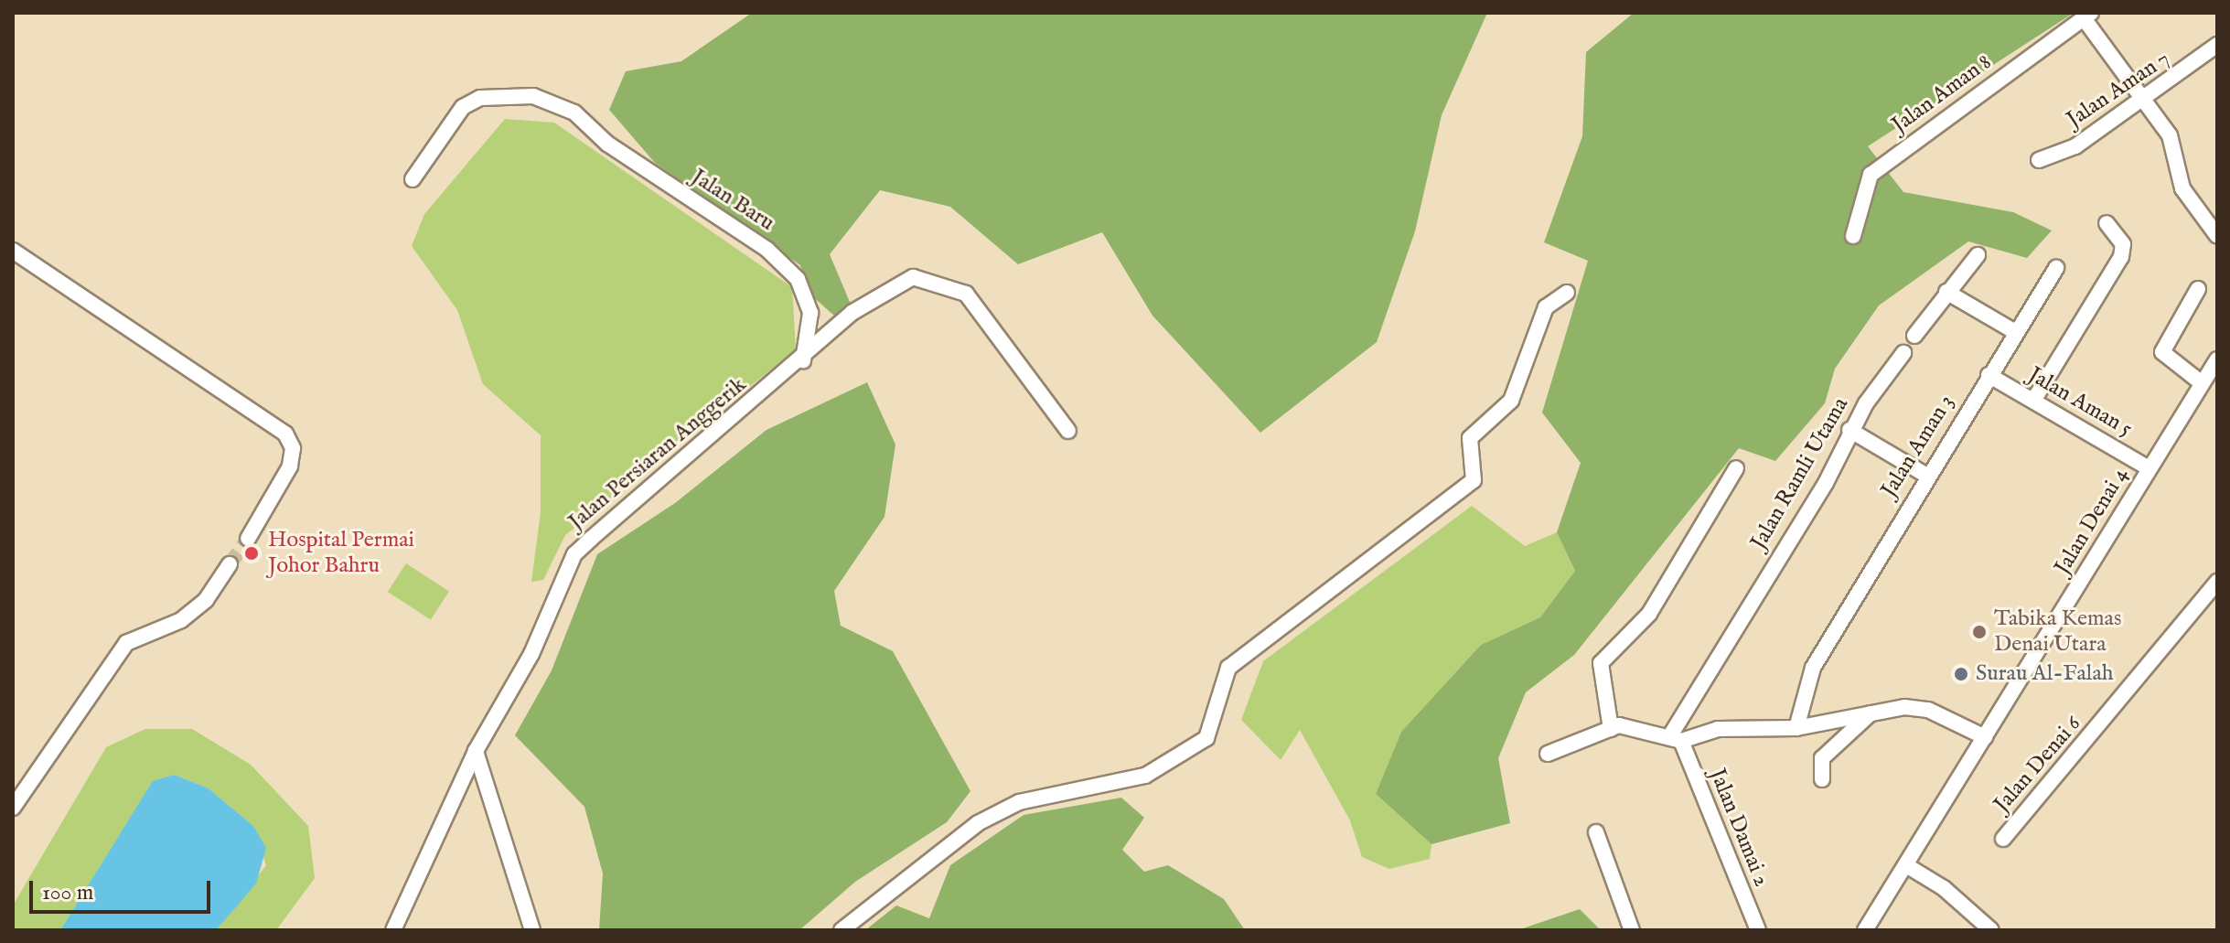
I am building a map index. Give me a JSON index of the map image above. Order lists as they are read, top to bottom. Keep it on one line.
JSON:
{"streets":{"street":["Jalan Aman 7","Jalan Aman 8","Jalan Baru","Jalan Aman 5","Jalan Aman 3","Jalan Persiaran Anggerik","Jalan Ramli Utama","Jalan Denai 4","Jalan Denai 6","Jalan Damai 2"]},"crossings":[["Jalan Baru","Jalan Persiaran Anggerik"],["Jalan Aman 5","Jalan Aman 3"],["Jalan Aman 5","Jalan Denai 4"],["Jalan Ramli Utama","Jalan Damai 2"]],"places":["Hospital Permai Johor Bahru","Tabika Kemas Denai Utara","Surau Al-Falah"],"scale_bar":"100 m"}
